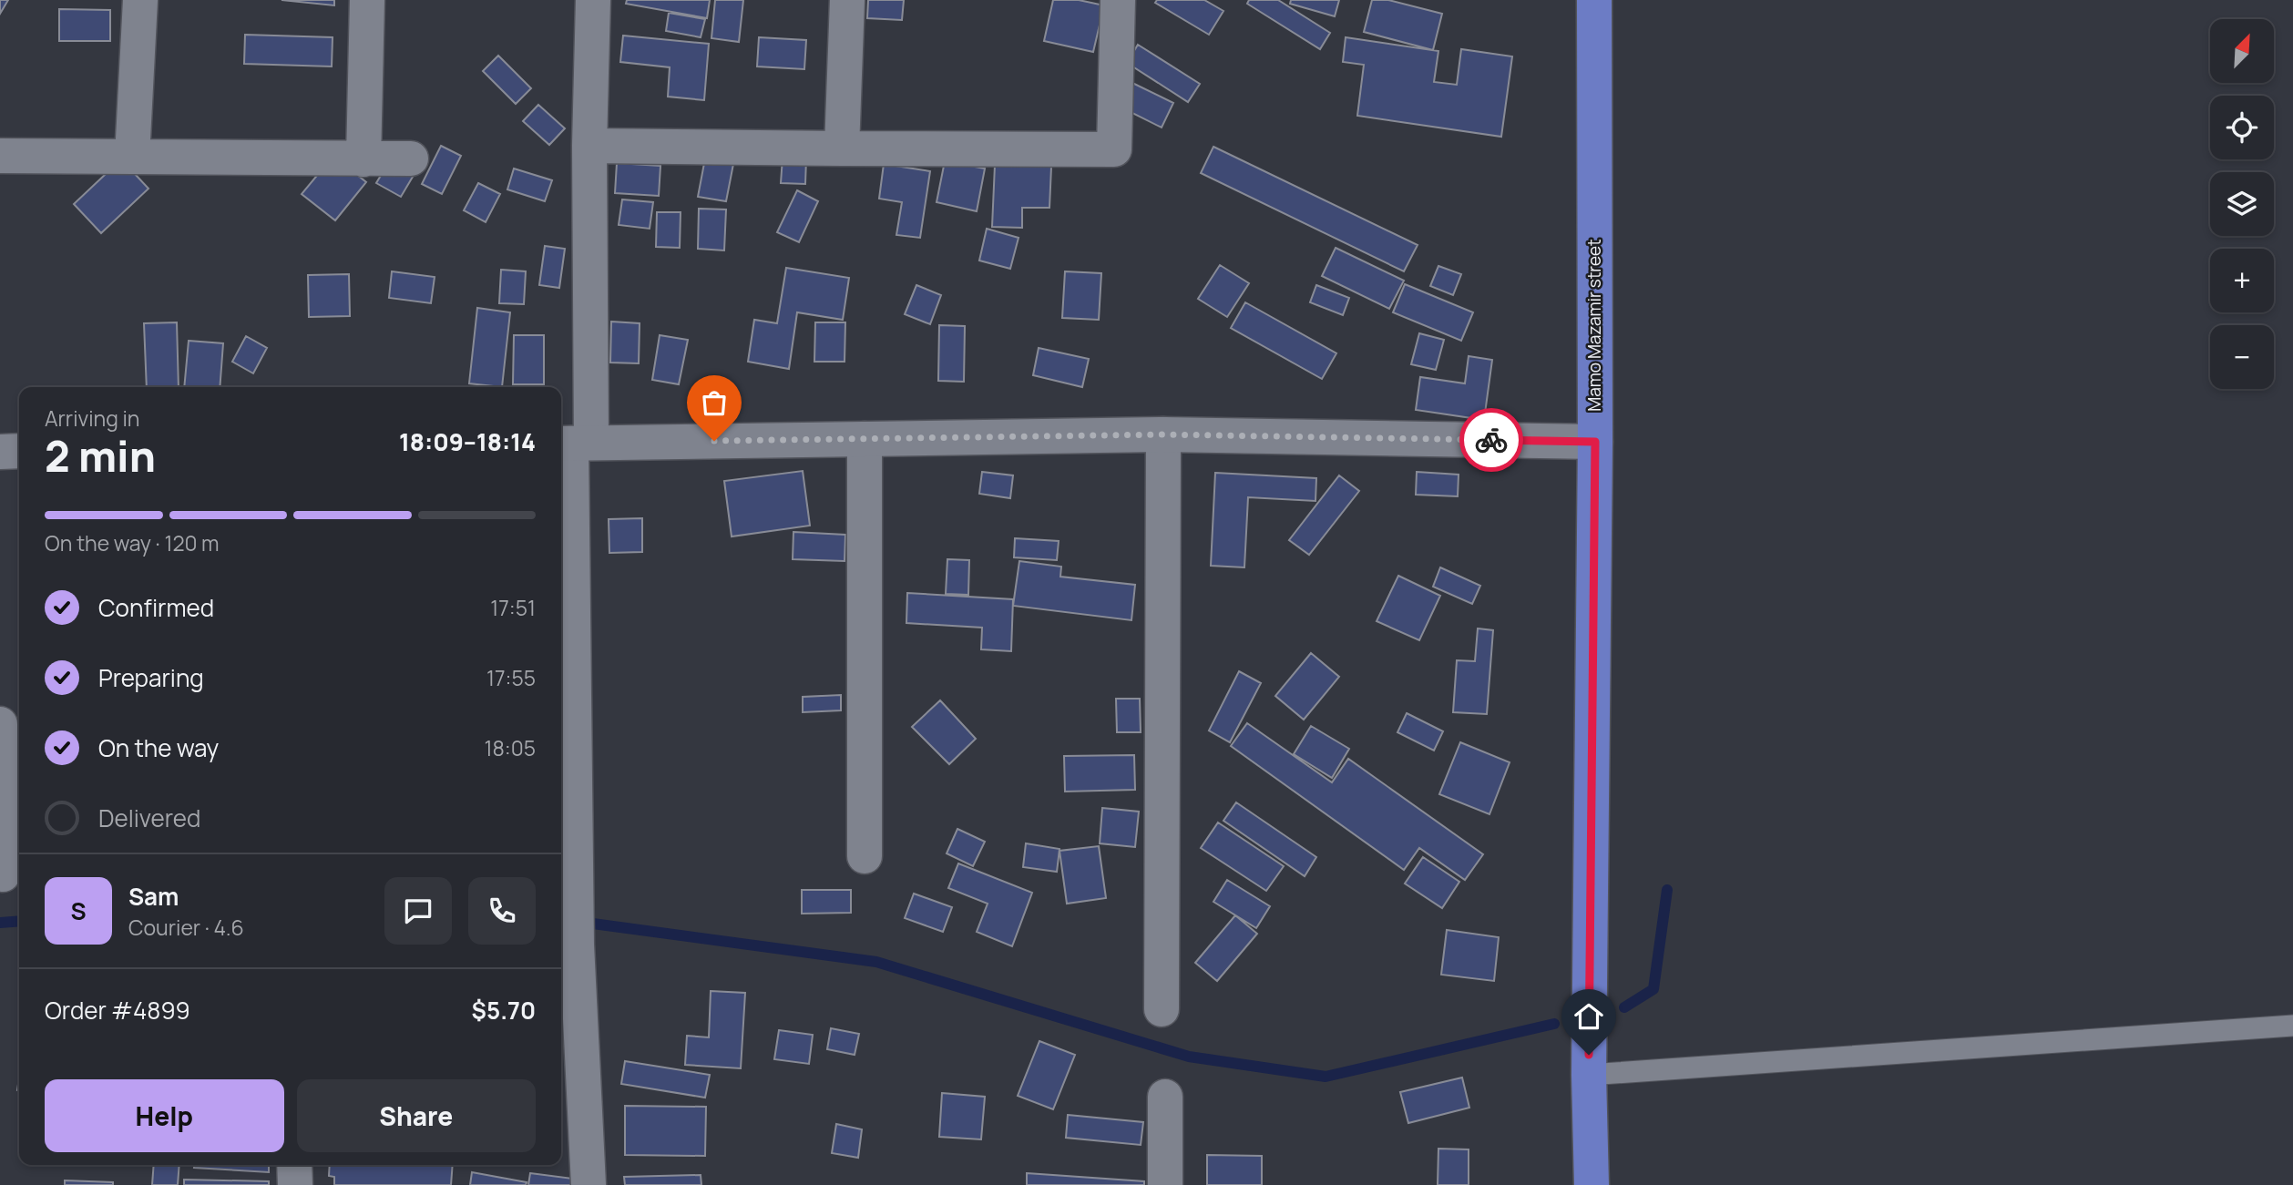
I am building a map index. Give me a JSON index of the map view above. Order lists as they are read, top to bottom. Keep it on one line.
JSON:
{"streets":{"main road":["Mamo Mazamir street"]},"north":"top right","page":{"map_buttons":["+","−"],"heading":["2 min","Arriving in","18:09–18:14"],"panel":["Sam","Courier · 4.6","Order #4899","$5.70"],"bar":"On the way · 120 m","list":[["Confirmed","17:51"],["Preparing","17:55"],["On the way","18:05"],"Delivered"],"round":"S","buttons":["Help","Share"]}}
